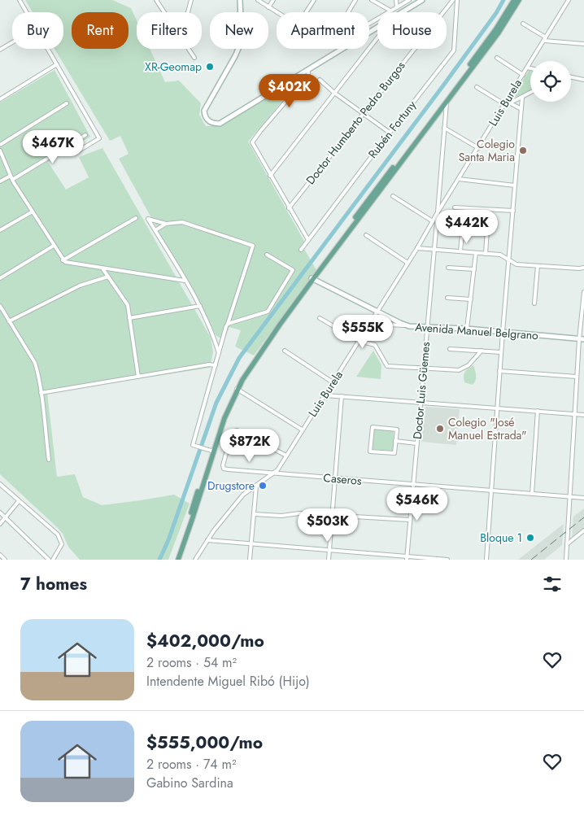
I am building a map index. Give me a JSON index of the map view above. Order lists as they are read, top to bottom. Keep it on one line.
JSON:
{"streets":{"main road":["Avenida Manuel Belgrano"],"street":["Luis Burela","Doctor Humberto Pedro Burgos","Rubén Fortuny","Doctor Luis Güemes","Caseros"]},"crossings":[["Luis Burela","Avenida Manuel Belgrano"],["Luis Burela","Doctor Luis Güemes"],["Luis Burela","Caseros"],["Avenida Manuel Belgrano","Doctor Luis Güemes"],["Doctor Luis Güemes","Caseros"]],"places":["XR-Geomap","Colegio Santa Maria","Colegio \"José Manuel Estrada\"","Drugstore","Bloque 1"],"page":{"chip":["Buy","Rent","Filters","New","Apartment","House"],"price":["$402K","$467K","$442K","$555K","$872K","$546K","$503K"],"heading":"7 homes","list":[{"name":"$402,000/mo","note":"2 rooms · 54 m² · Intendente Miguel Ribó (Hijo)"},{"name":"$555,000/mo","note":"2 rooms · 74 m² · Gabino Sardina"}]}}
